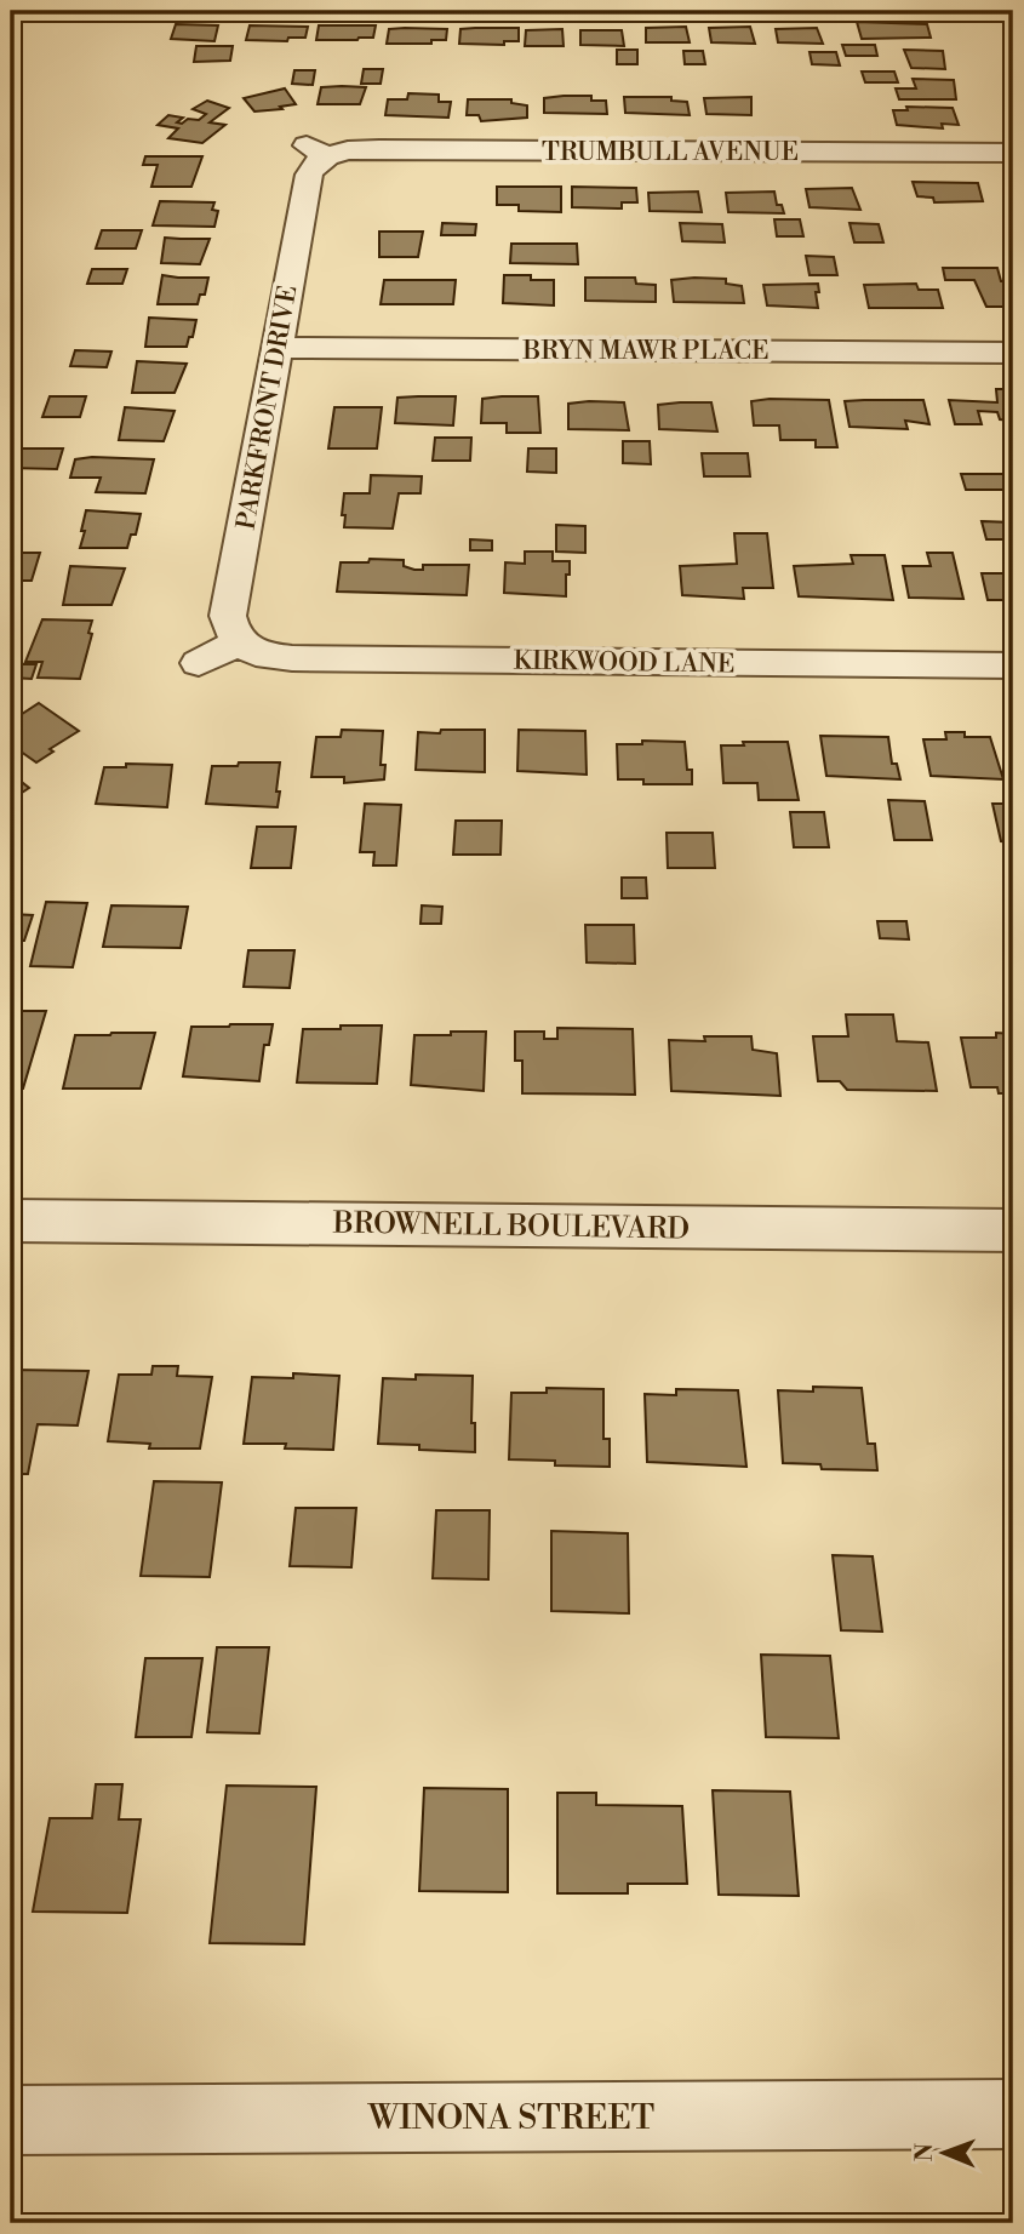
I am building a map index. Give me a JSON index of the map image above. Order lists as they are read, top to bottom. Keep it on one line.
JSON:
{"streets":{"street":["TRUMBULL AVENUE","BRYN MAWR PLACE","PARKFRONT DRIVE","KIRKWOOD LANE","BROWNELL BOULEVARD","WINONA STREET"]},"crossings":[["TRUMBULL AVENUE","PARKFRONT DRIVE"],["BRYN MAWR PLACE","PARKFRONT DRIVE"],["PARKFRONT DRIVE","KIRKWOOD LANE"]],"north":"left"}
